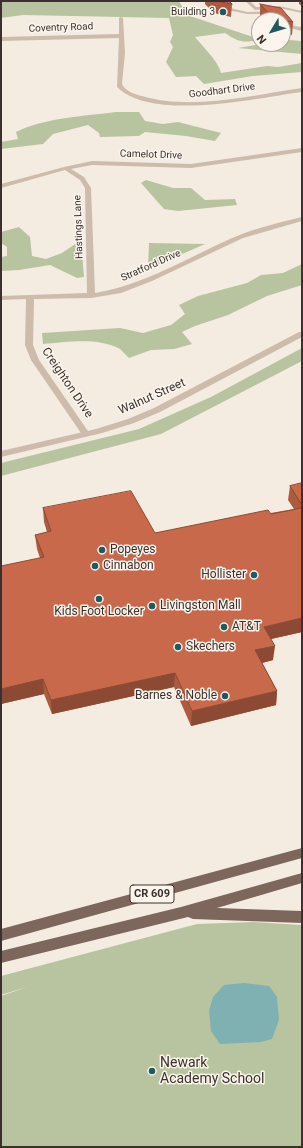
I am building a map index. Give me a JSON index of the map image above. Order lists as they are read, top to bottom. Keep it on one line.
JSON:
{"streets":{"main road":["CR 609"],"street":["Coventry Road","Goodhart Drive","Camelot Drive","Hastings Lane","Stratford Drive","Creighton Drive","Walnut Street"]},"crossings":[["Coventry Road","Goodhart Drive"],["Camelot Drive","Hastings Lane"],["Hastings Lane","Stratford Drive"],["Stratford Drive","Creighton Drive"],["Creighton Drive","Walnut Street"]],"places":["Building 3","Popeyes","Cinnabon","Hollister","Kids Foot Locker","Livingston Mall","AT&T","Skechers","Barnes & Noble","Newark Academy School"],"north":"bottom left"}
